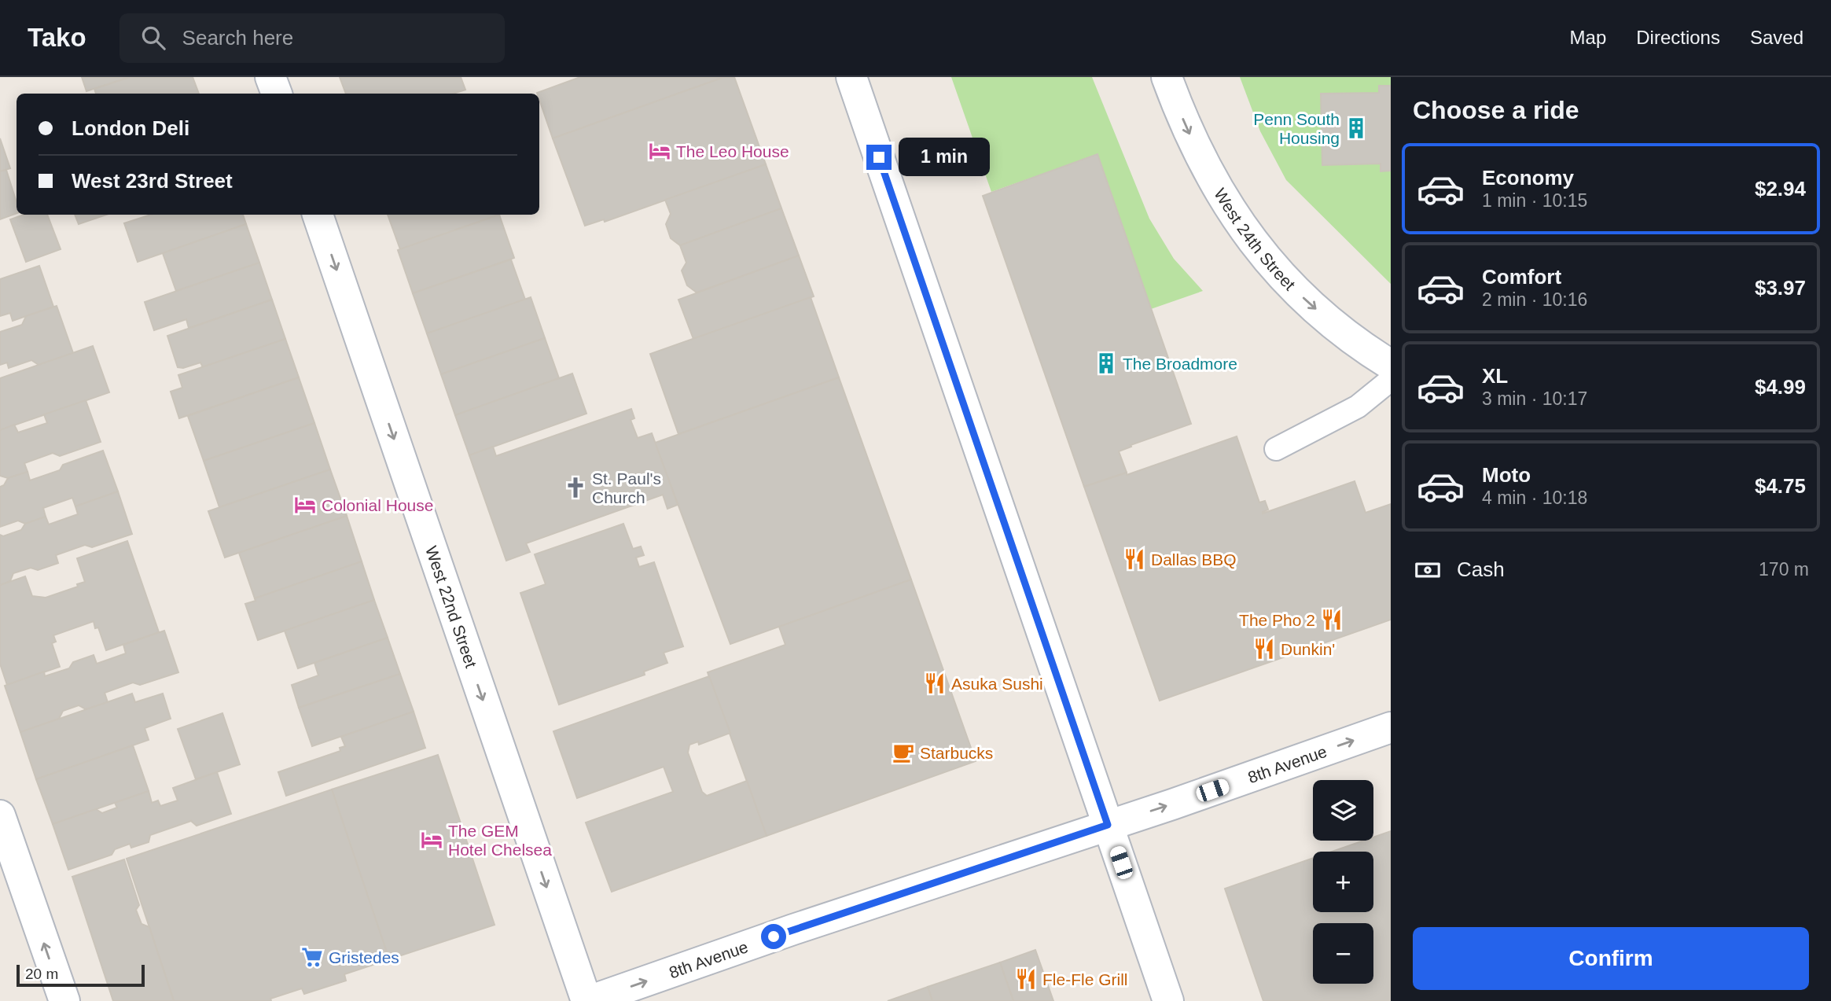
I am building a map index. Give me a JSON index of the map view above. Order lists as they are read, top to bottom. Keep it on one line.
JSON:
{"streets":{"main road":["West 24th Street","West 22nd Street","8th Avenue"]},"crossings":[["West 22nd Street","8th Avenue"]],"one_way":["West 24th Street","West 22nd Street","8th Avenue"],"places":{"building":["Penn South Housing","The Broadmore"],"hotel":["The Leo House","Colonial House","The GEM Hotel Chelsea"],"church":["St. Paul's Church"],"restaurant":["Dallas BBQ","The Pho 2","Dunkin'","Asuka Sushi","Fle-Fle Grill"],"cafe":["Starbucks"],"supermarket":["Gristedes"]},"scale_bar":"20 m","page":{"header":"Tako","search":"Search here","nav":["Map","Directions","Saved"],"heading":"Choose a ride","banner":["London Deli","West 23rd Street"],"bubble":"1 min","list":[{"name":"Economy","note":"1 min · 10:15","value":"$2.94"},{"name":"Comfort","note":"2 min · 10:16","value":"$3.97"},{"name":"XL","note":"3 min · 10:17","value":"$4.99"},{"name":"Moto","note":"4 min · 10:18","value":"$4.75"}],"pay":["Cash","170 m"],"map_buttons":["+","−"],"buttons":"Confirm","scale":"20 m"}}
